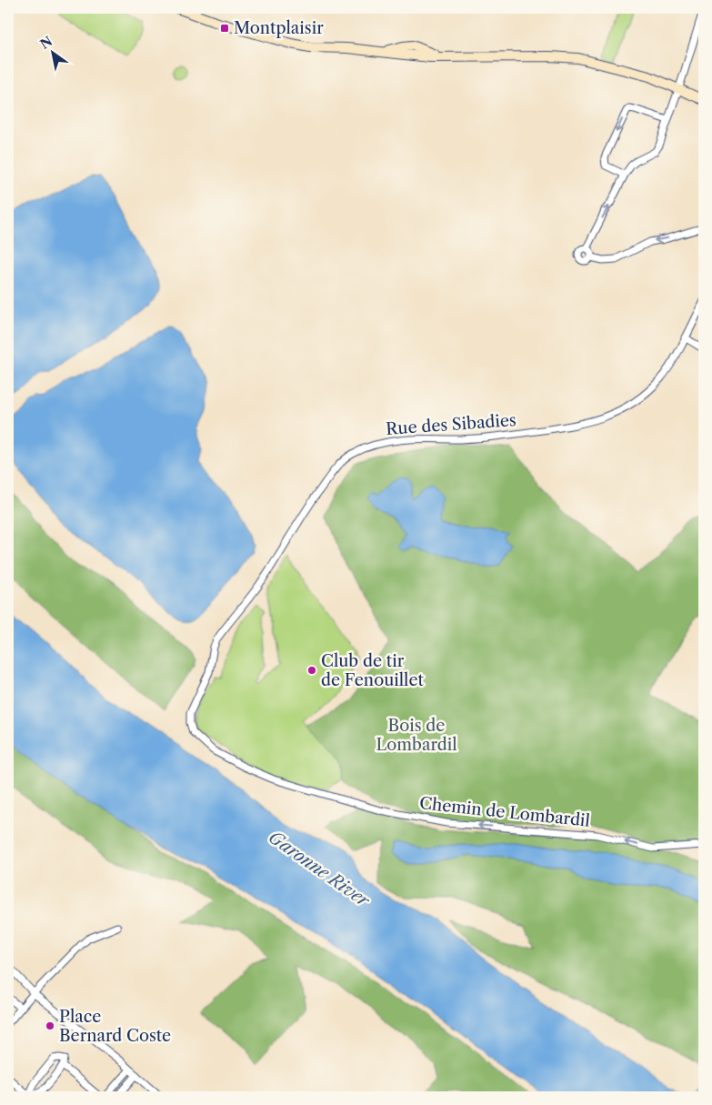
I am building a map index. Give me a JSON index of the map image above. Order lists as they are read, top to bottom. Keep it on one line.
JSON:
{"streets":{"street":["Rue des Sibadies","Chemin de Lombardil"]},"crossings":[["Rue des Sibadies","Chemin de Lombardil"]],"one_way":["Chemin de Lombardil"],"water":["Garonne River"],"parks":["Bois de Lombardil"],"places":{"transit":["Montplaisir"],"other":["Club de tir de Fenouillet","Place Bernard Coste"]},"north":"top left"}
